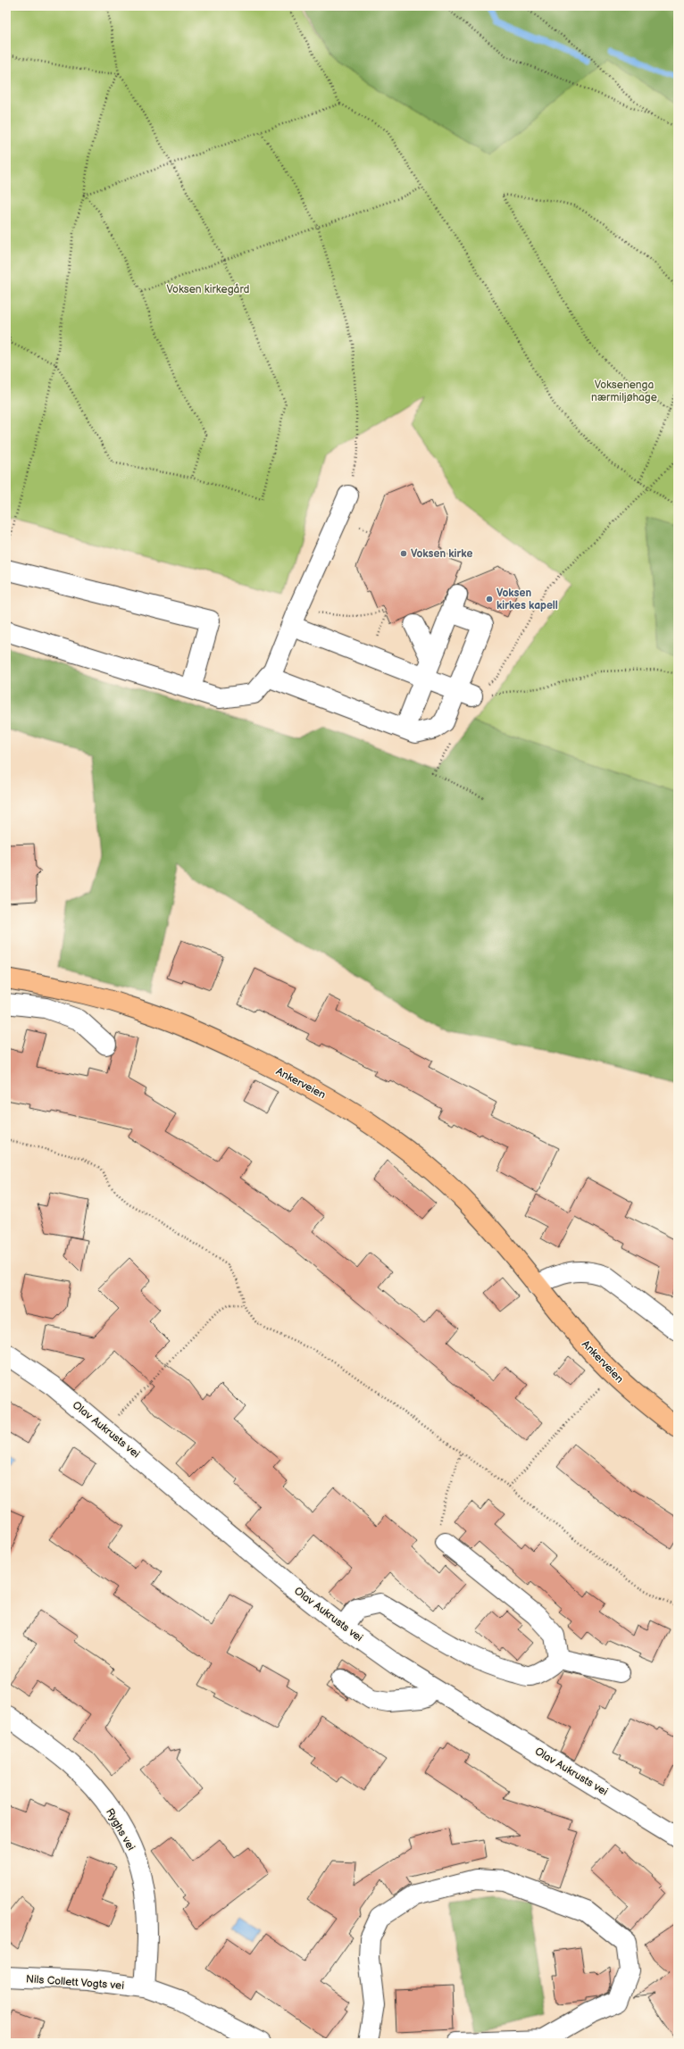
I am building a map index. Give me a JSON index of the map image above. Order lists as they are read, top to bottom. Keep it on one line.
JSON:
{"streets":{"main road":["Ankerveien"],"street":["Olav Aukrusts vei","Ryghs vei","Nils Collett Vogts vei"]},"crossings":[["Ryghs vei","Nils Collett Vogts vei"]],"parks":["Voksen kirkegård","Voksenenga nærmiljøhage"],"places":["Voksen kirke","Voksen kirkes kapell"]}
